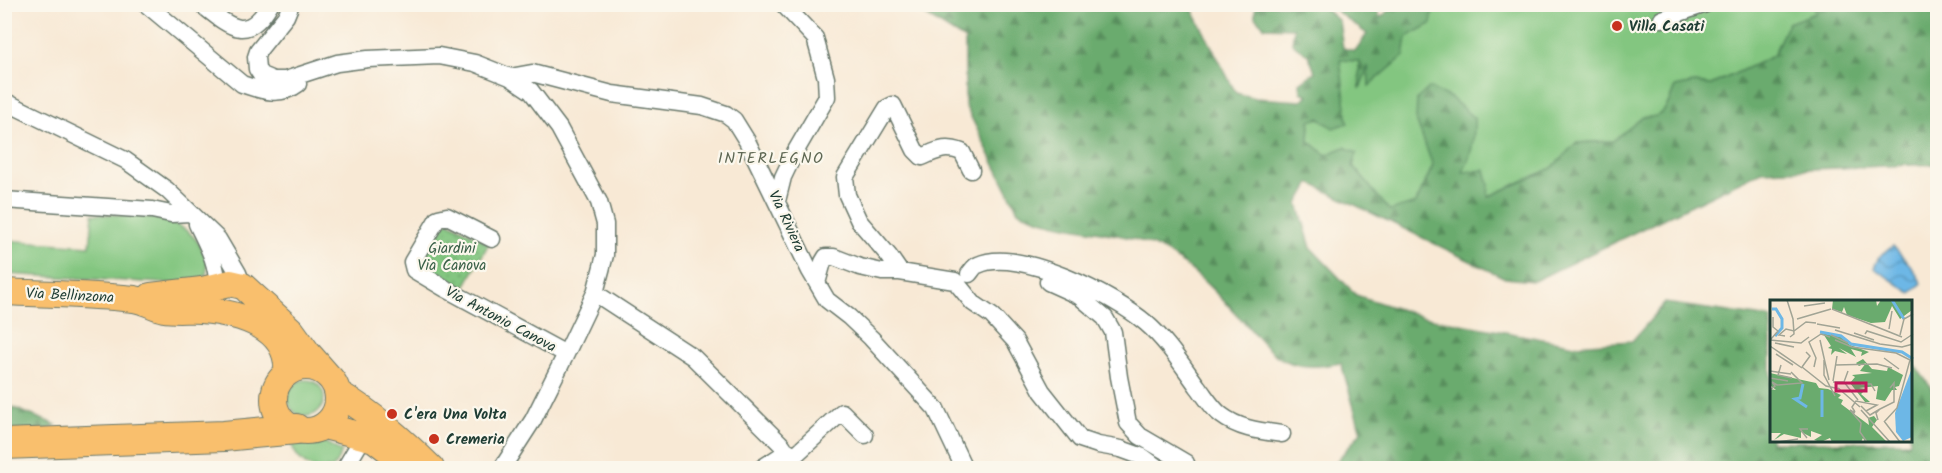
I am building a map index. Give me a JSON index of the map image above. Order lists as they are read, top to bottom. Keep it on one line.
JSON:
{"streets":{"main road":["Via Bellinzona"],"street":["Via Riviera","Via Antonio Canova"]},"crossings":[["Via Riviera","Via Antonio Canova"]],"districts":["INTERLEGNO"],"parks":["Giardini Via Canova"],"places":["Villa Casati","C'era Una Volta","Cremeria"]}
